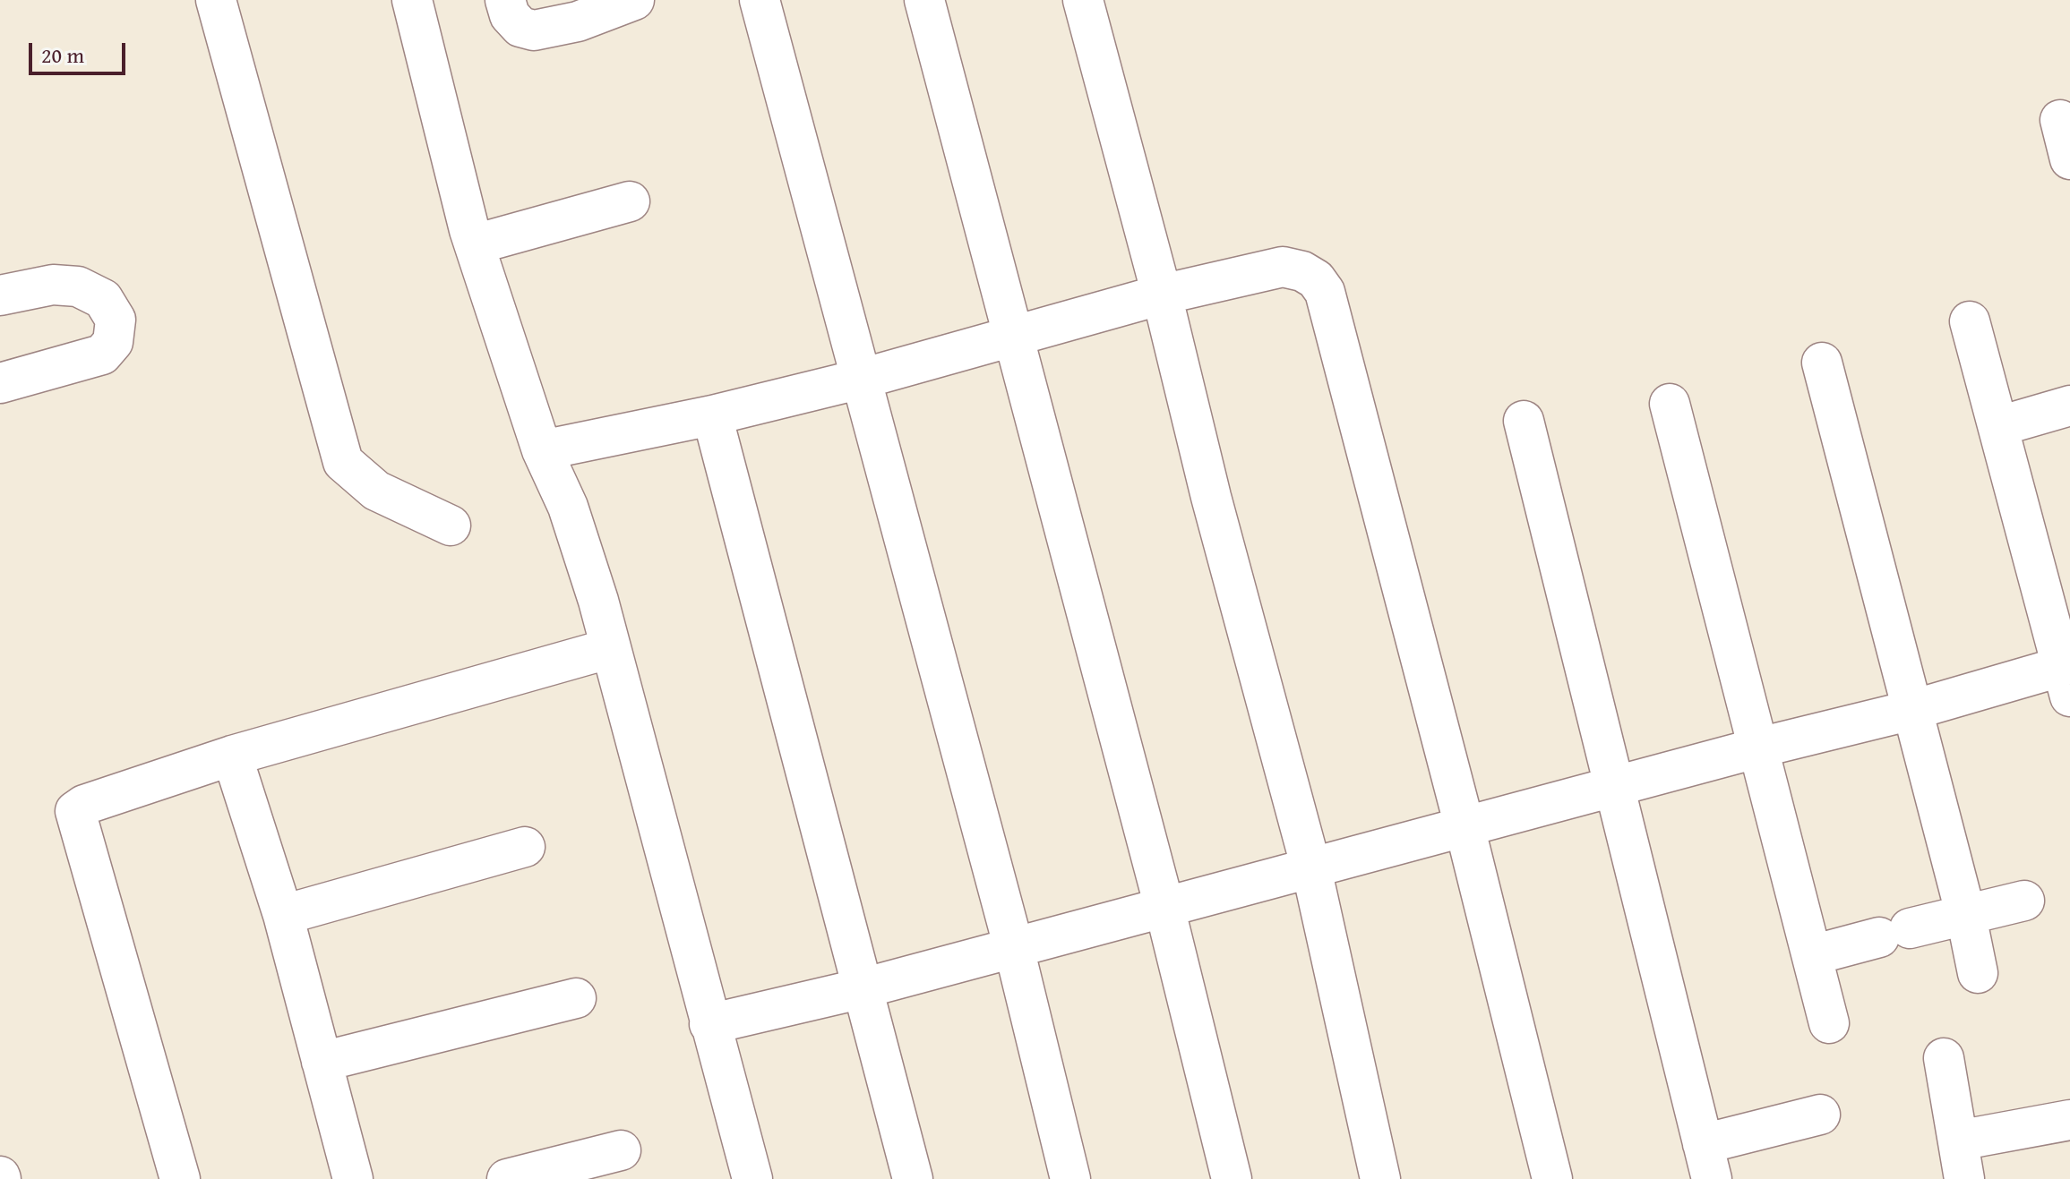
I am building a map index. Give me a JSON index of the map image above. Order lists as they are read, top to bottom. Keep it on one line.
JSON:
{"scale_bar":"20 m"}
